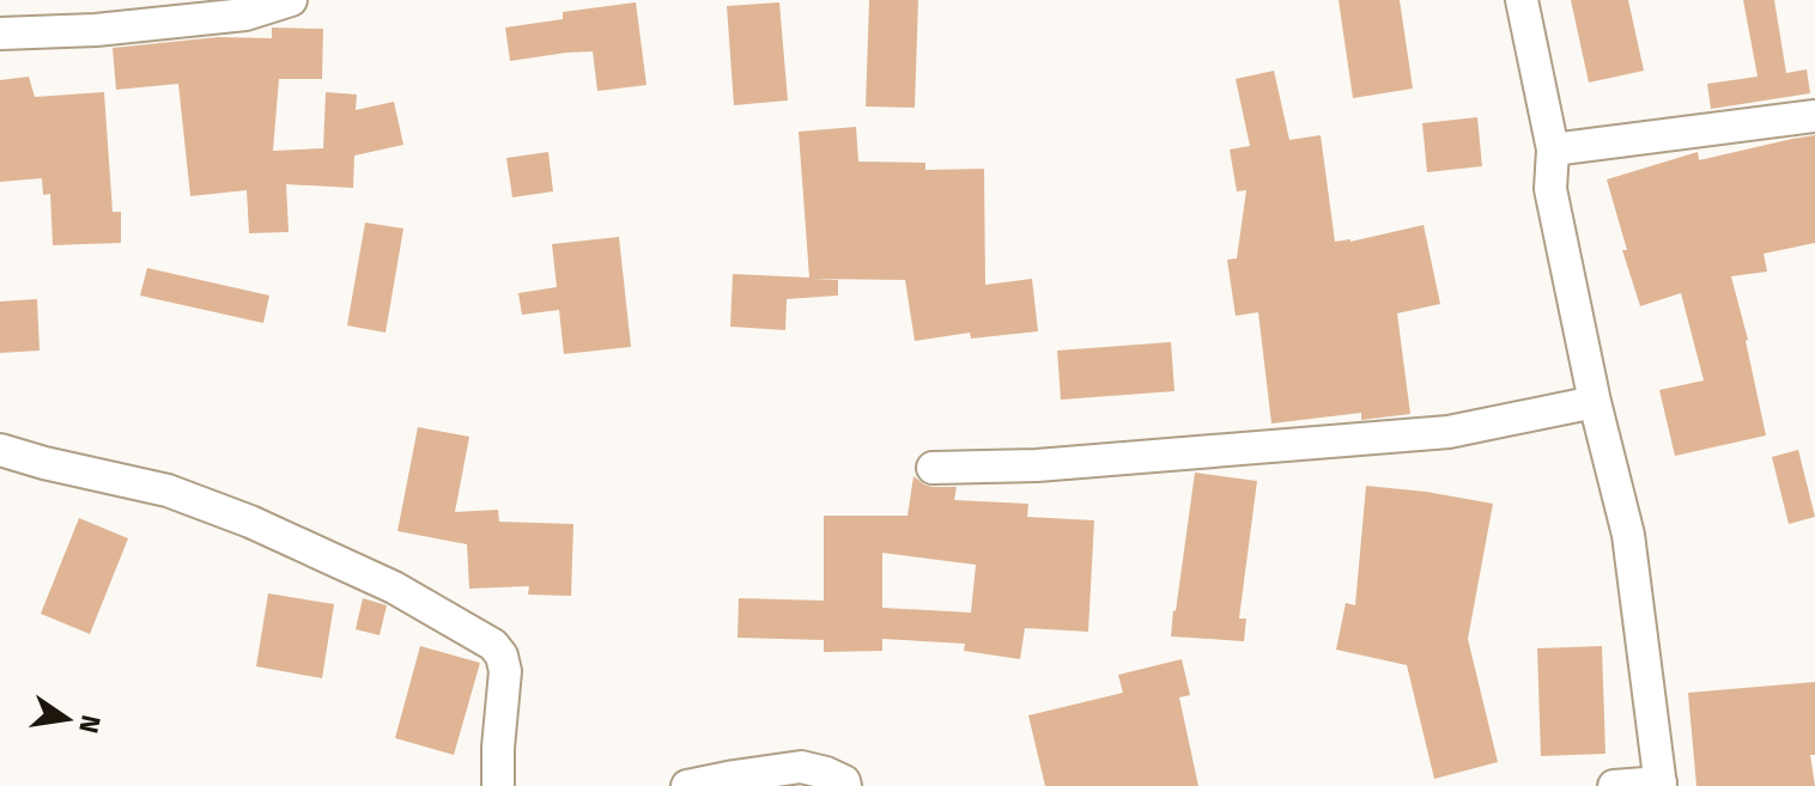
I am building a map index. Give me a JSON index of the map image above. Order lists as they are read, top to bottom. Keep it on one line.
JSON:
{"north":"right"}
